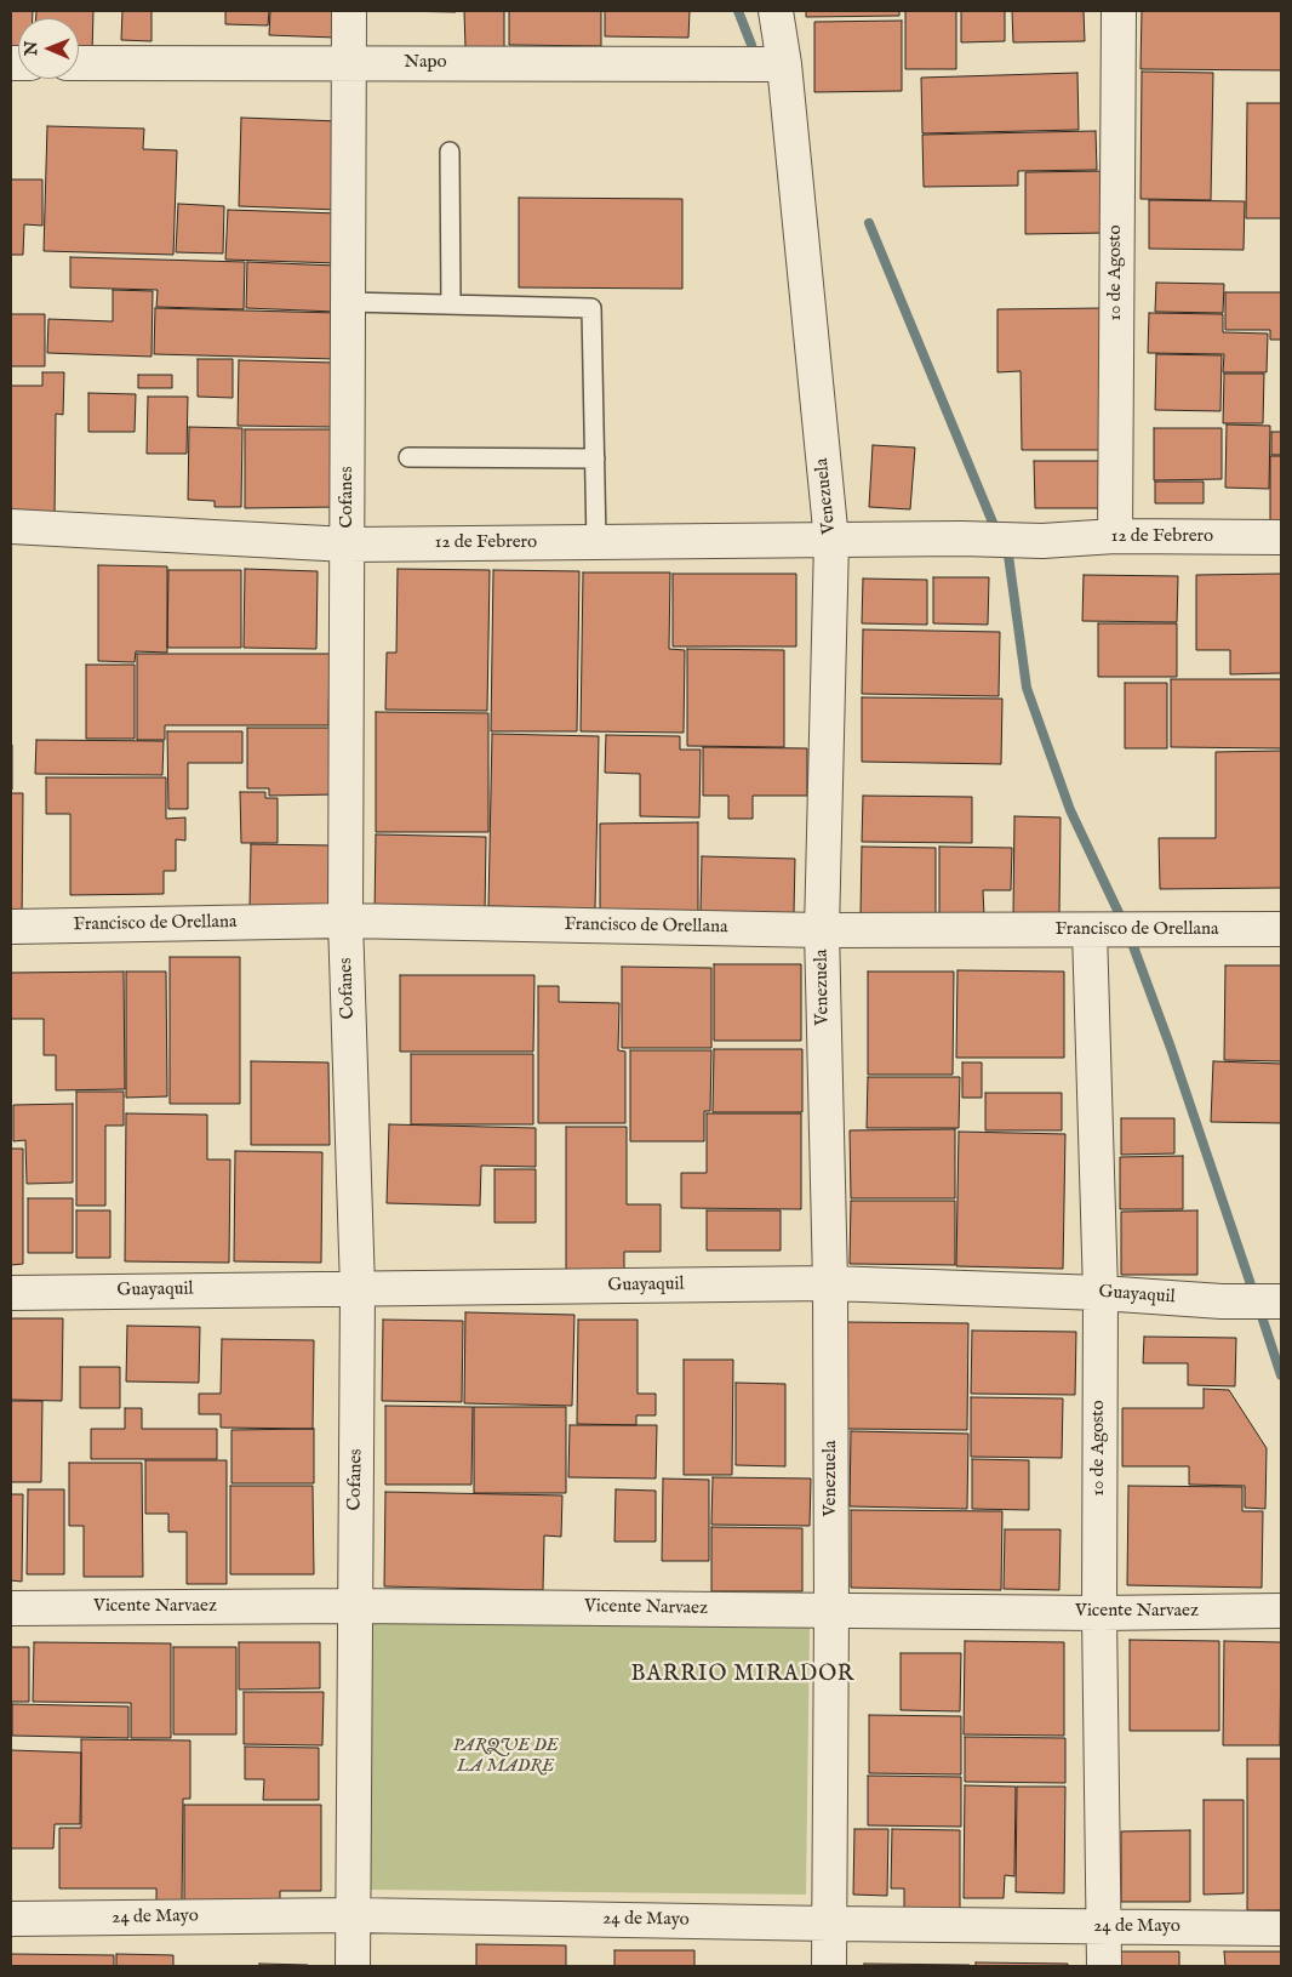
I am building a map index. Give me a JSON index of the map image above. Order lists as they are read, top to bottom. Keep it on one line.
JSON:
{"streets":{"street":["Napo","10 de Agosto","Venezuela","Cofanes","12 de Febrero","Francisco de Orellana","Guayaquil","Vicente Narvaez","24 de Mayo"]},"crossings":[["Napo","Venezuela"],["Napo","Cofanes"],["10 de Agosto","12 de Febrero"],["10 de Agosto","Francisco de Orellana"],["10 de Agosto","Guayaquil"],["10 de Agosto","Vicente Narvaez"],["10 de Agosto","24 de Mayo"],["Venezuela","12 de Febrero"],["Venezuela","Francisco de Orellana"],["Venezuela","Guayaquil"],["Venezuela","Vicente Narvaez"],["Venezuela","24 de Mayo"],["Cofanes","12 de Febrero"],["Cofanes","Francisco de Orellana"],["Cofanes","Guayaquil"],["Cofanes","Vicente Narvaez"],["Cofanes","24 de Mayo"]],"districts":["BARRIO MIRADOR"],"parks":["PARQUE DE LA MADRE"],"north":"left"}
